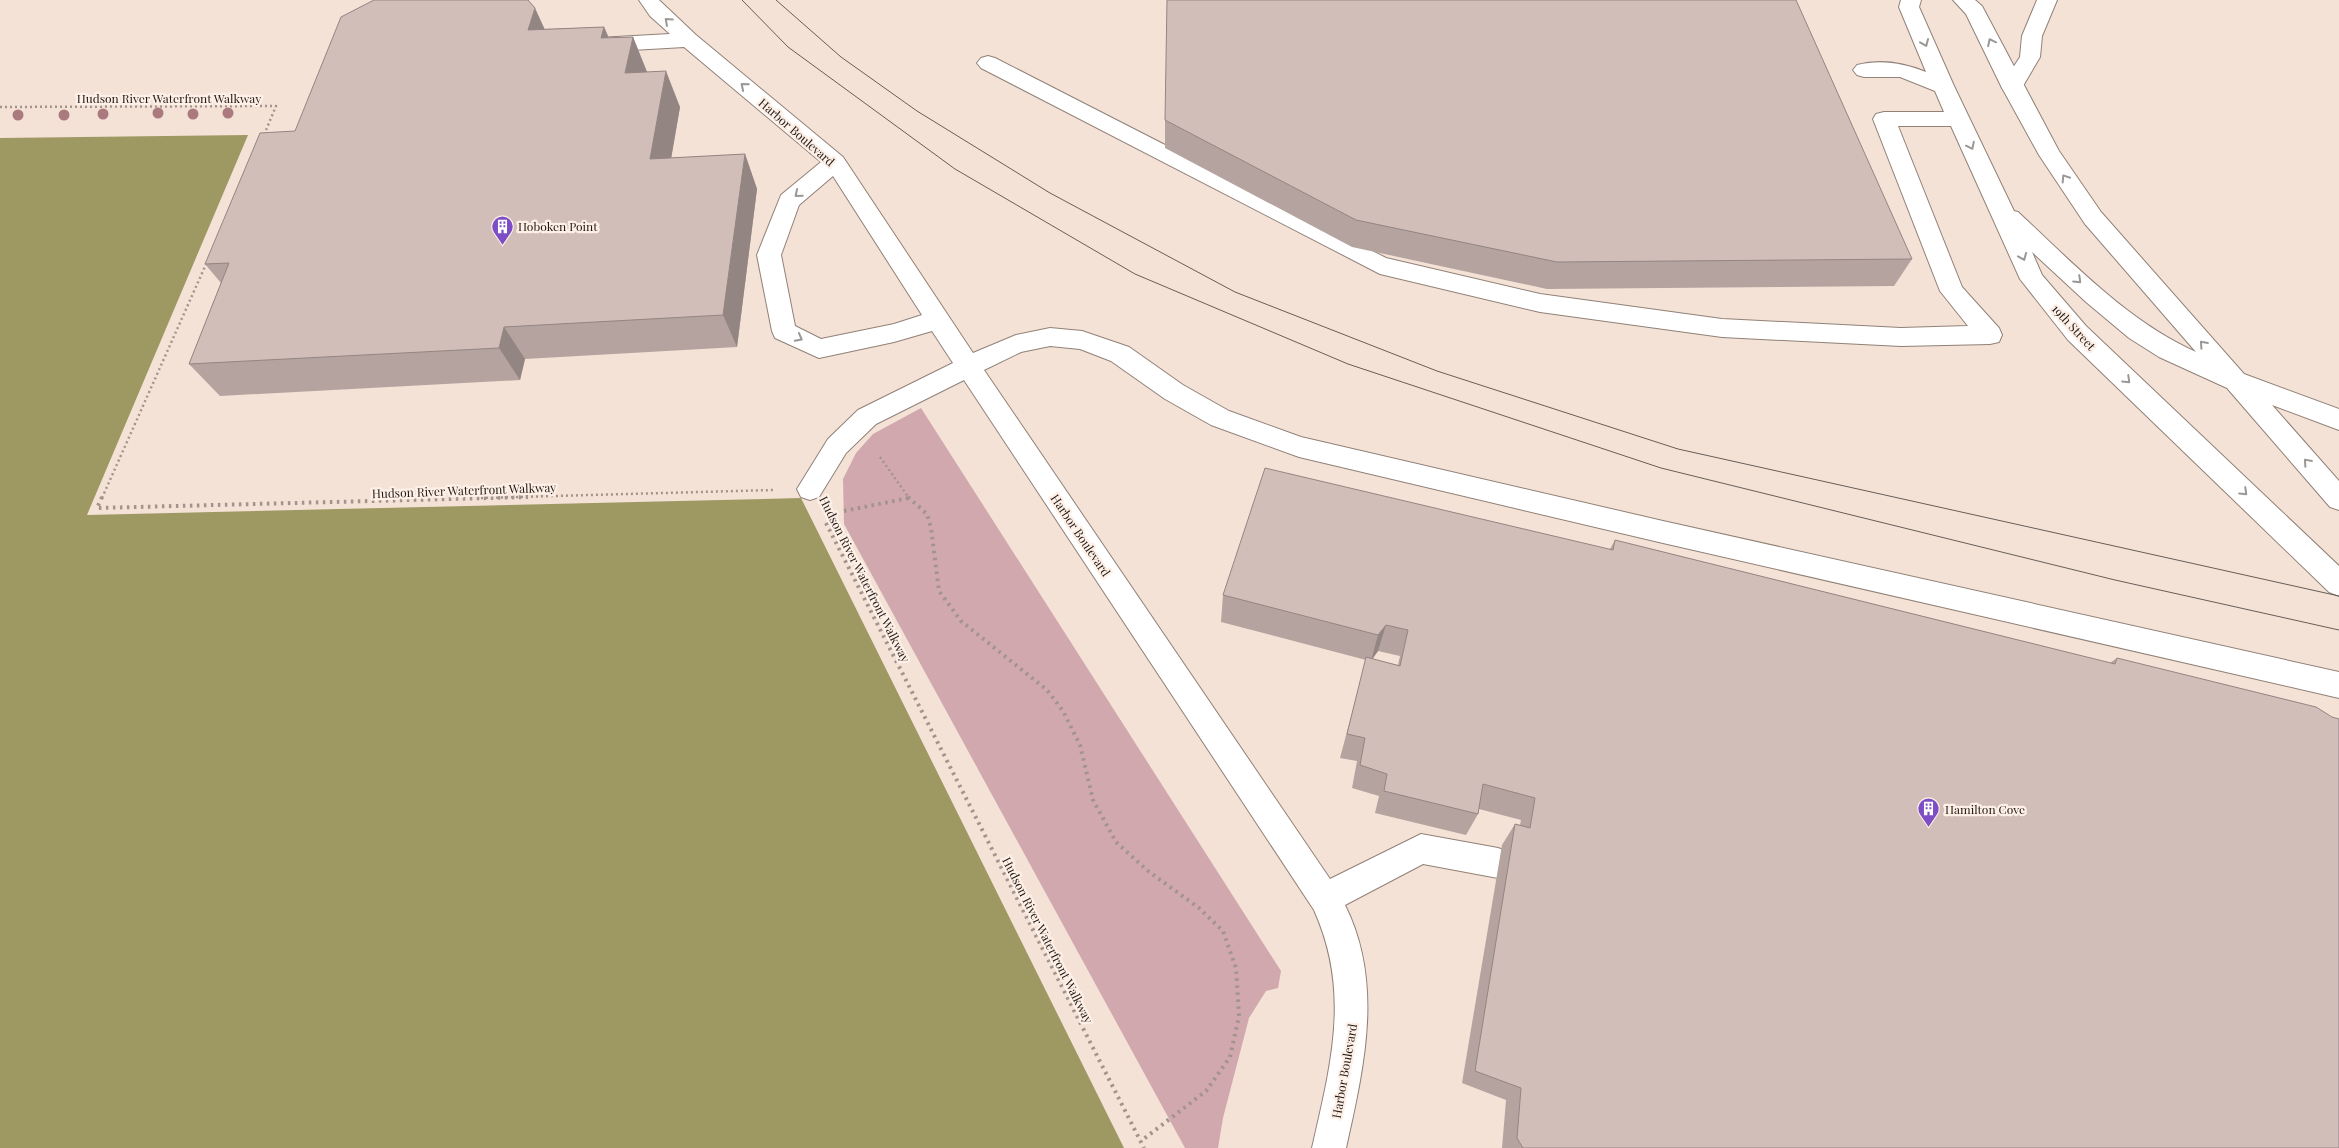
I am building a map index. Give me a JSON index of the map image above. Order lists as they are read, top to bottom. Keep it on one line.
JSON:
{"streets":{"street":["Harbor Boulevard","19th Street"],"path":["Hudson River Waterfront Walkway"]},"places":{"building":["Hoboken Point","Hamilton Cove"]}}
